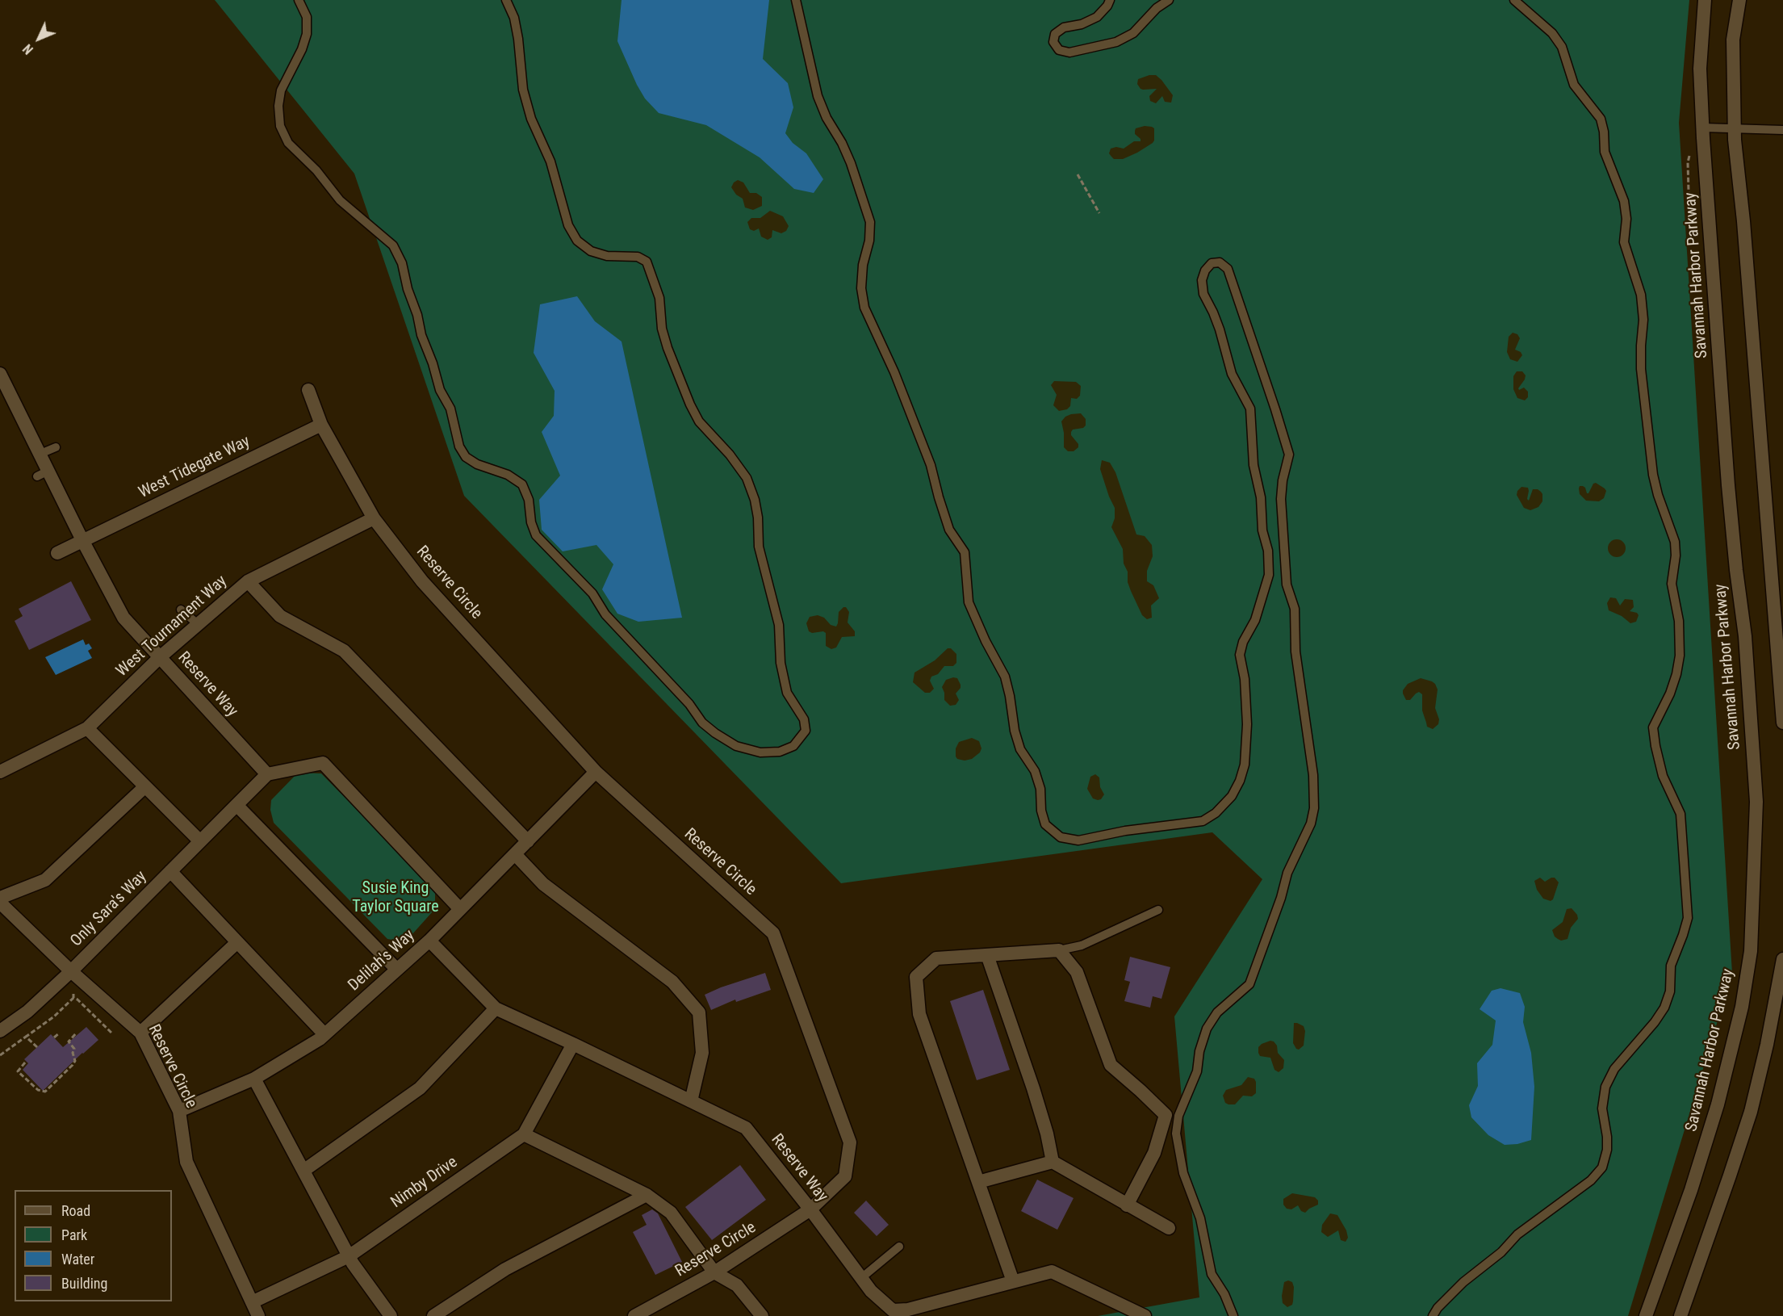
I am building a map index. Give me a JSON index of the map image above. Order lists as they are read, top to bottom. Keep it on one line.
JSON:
{"streets":{"street":["Savannah Harbor Parkway","West Tidegate Way","Reserve Circle","West Tournament Way","Reserve Way","Only Sara's Way","Delilah's Way","Nimby Drive"]},"crossings":[["West Tidegate Way","Reserve Circle"],["West Tidegate Way","Reserve Way"],["Reserve Circle","West Tournament Way"],["Reserve Circle","Reserve Way"],["Reserve Circle","Only Sara's Way"],["Reserve Circle","Delilah's Way"],["Reserve Circle","Nimby Drive"],["West Tournament Way","Reserve Way"],["Reserve Way","Delilah's Way"],["Reserve Way","Nimby Drive"]],"parks":["Susie King Taylor Square"],"legend":["Road","Park","Water","Building"],"north":"bottom left"}
